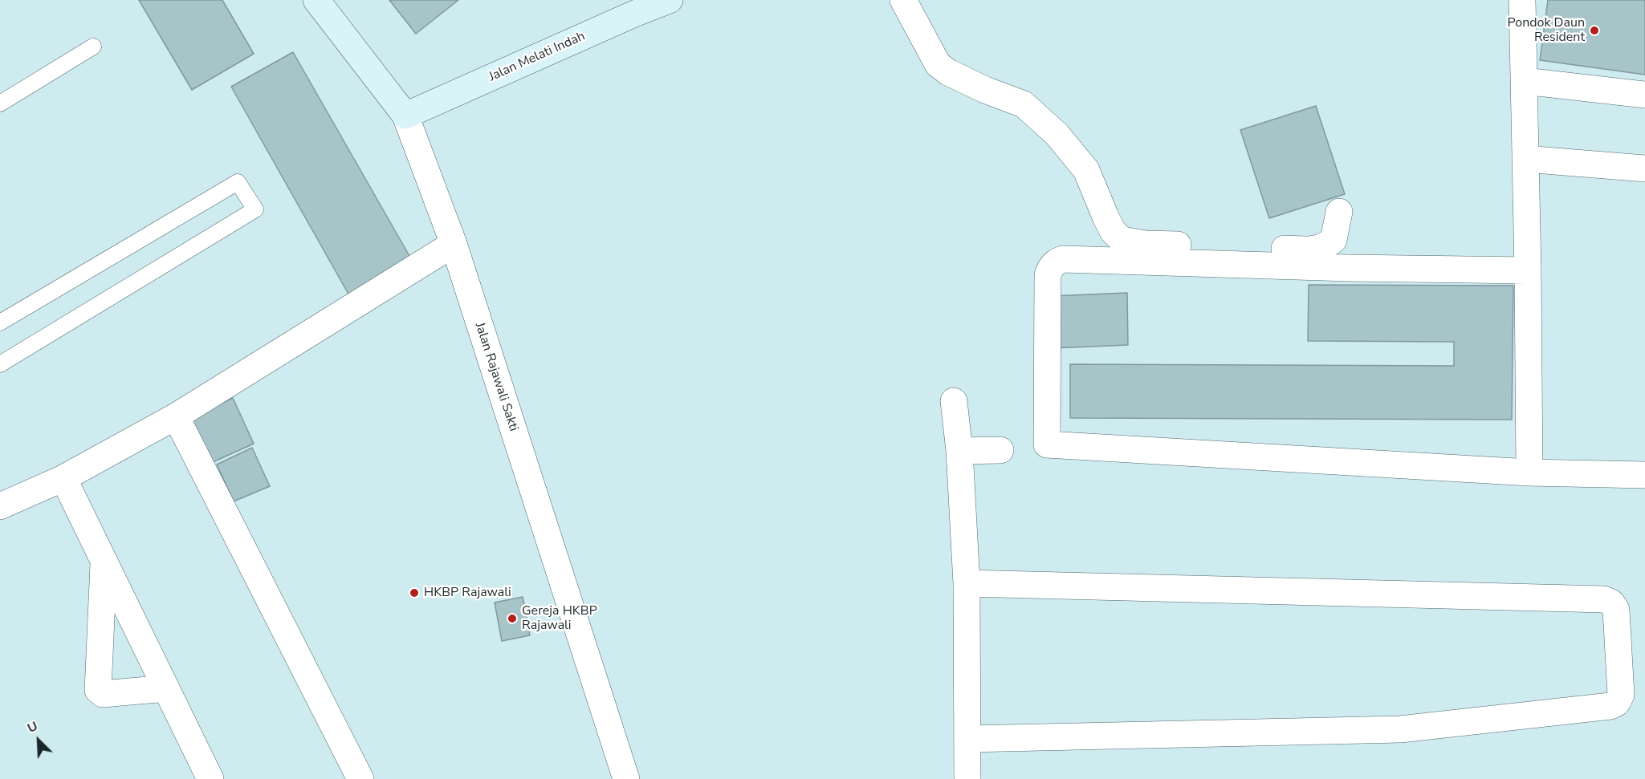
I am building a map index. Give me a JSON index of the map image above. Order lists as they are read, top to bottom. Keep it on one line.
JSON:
{"streets":{"main road":["Jalan Melati Indah","Jalan Rajawali Sakti"]},"crossings":[["Jalan Melati Indah","Jalan Rajawali Sakti"]],"places":["Pondok Daun Resident","HKBP Rajawali","Gereja HKBP Rajawali"],"north":"top left"}
